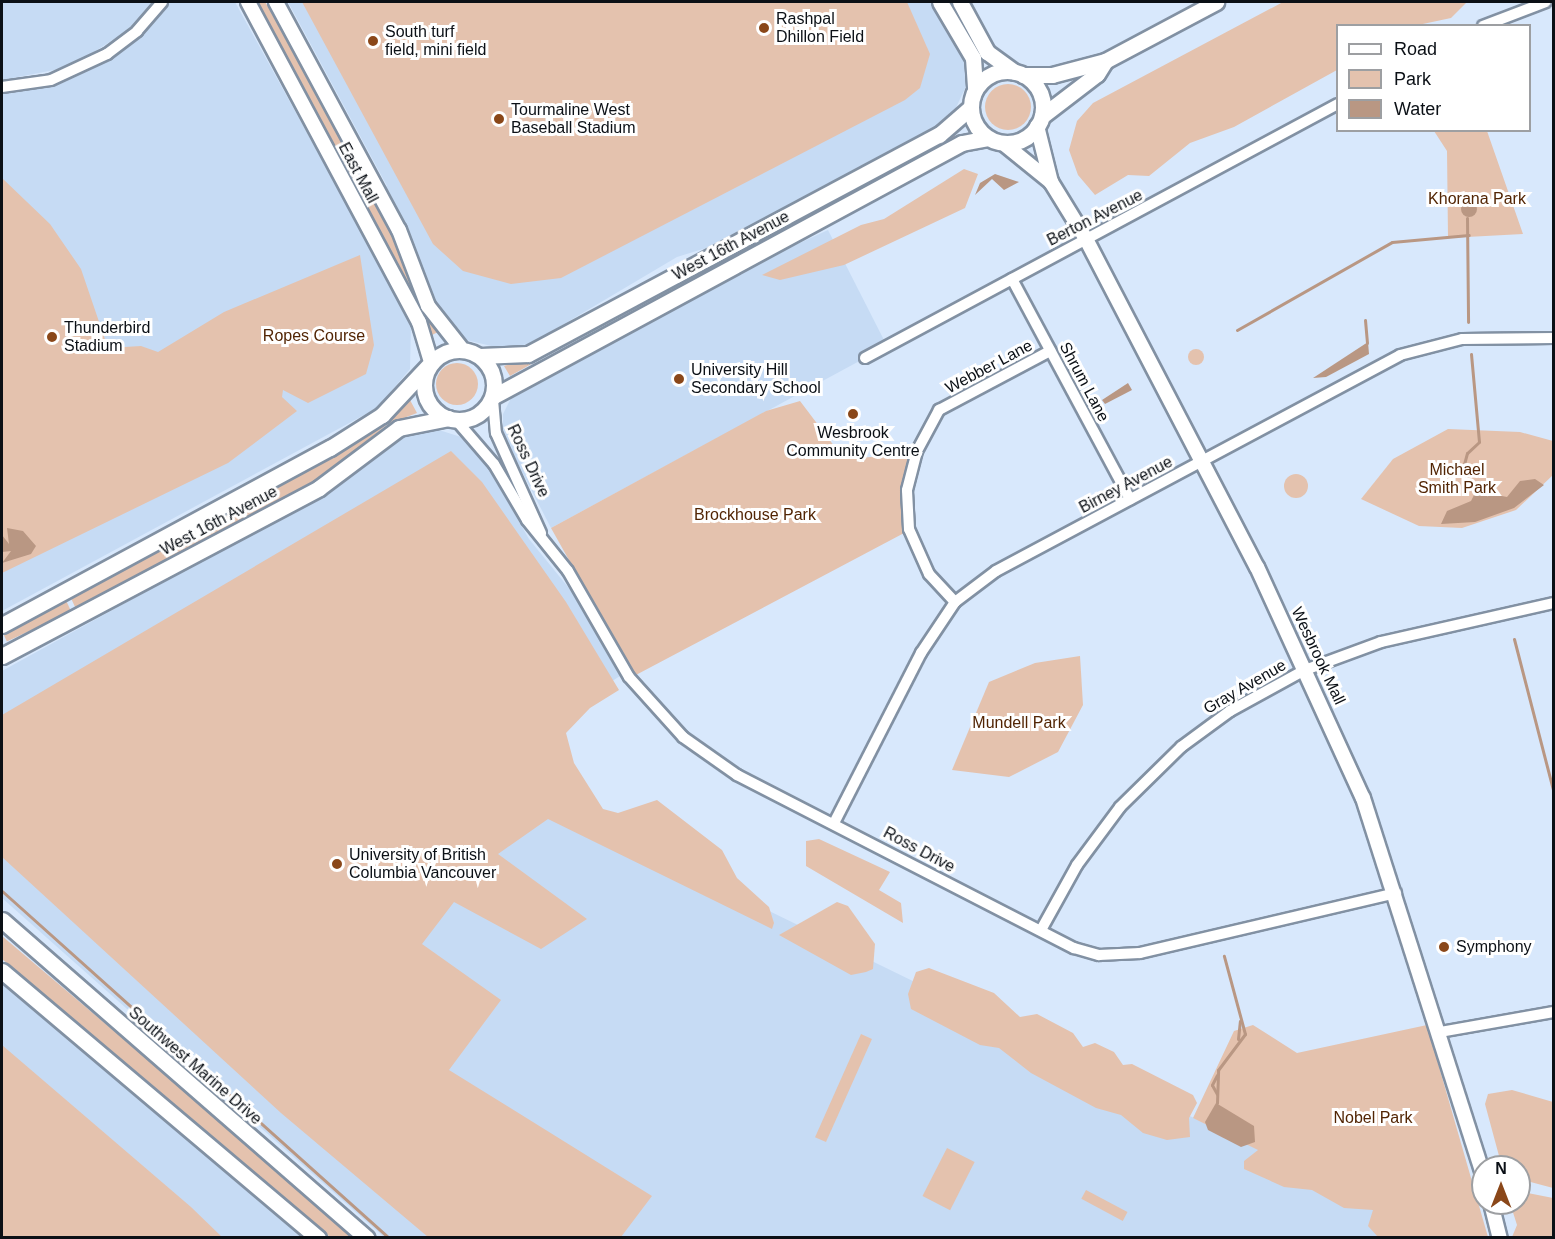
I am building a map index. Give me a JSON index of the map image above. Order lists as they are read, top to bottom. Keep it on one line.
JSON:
{"streets":{"main road":["West 16th Avenue","Southwest Marine Drive"],"street":["East Mall","Berton Avenue","Webber Lane","Shrum Lane","Ross Drive","Birney Avenue","Wesbrook Mall","Gray Avenue"]},"crossings":[["East Mall","West 16th Avenue"],["East Mall","Ross Drive"],["Berton Avenue","Shrum Lane"],["Berton Avenue","Wesbrook Mall"],["West 16th Avenue","Ross Drive"],["West 16th Avenue","Wesbrook Mall"],["Webber Lane","Shrum Lane"],["Webber Lane","Birney Avenue"],["Shrum Lane","Birney Avenue"],["Ross Drive","Birney Avenue"],["Ross Drive","Wesbrook Mall"],["Ross Drive","Gray Avenue"],["Birney Avenue","Wesbrook Mall"],["Wesbrook Mall","Gray Avenue"]],"parks":["Khorana Park","Ropes Course","Michael Smith Park","Brockhouse Park","Mundell Park","Nobel Park"],"places":["Rashpal Dhillon Field","South turf field, mini field","Tourmaline West Baseball Stadium","Thunderbird Stadium","University Hill Secondary School","Wesbrook Community Centre","University of British Columbia Vancouver","Symphony"],"legend":["Road","Park","Water"],"north":"top"}
